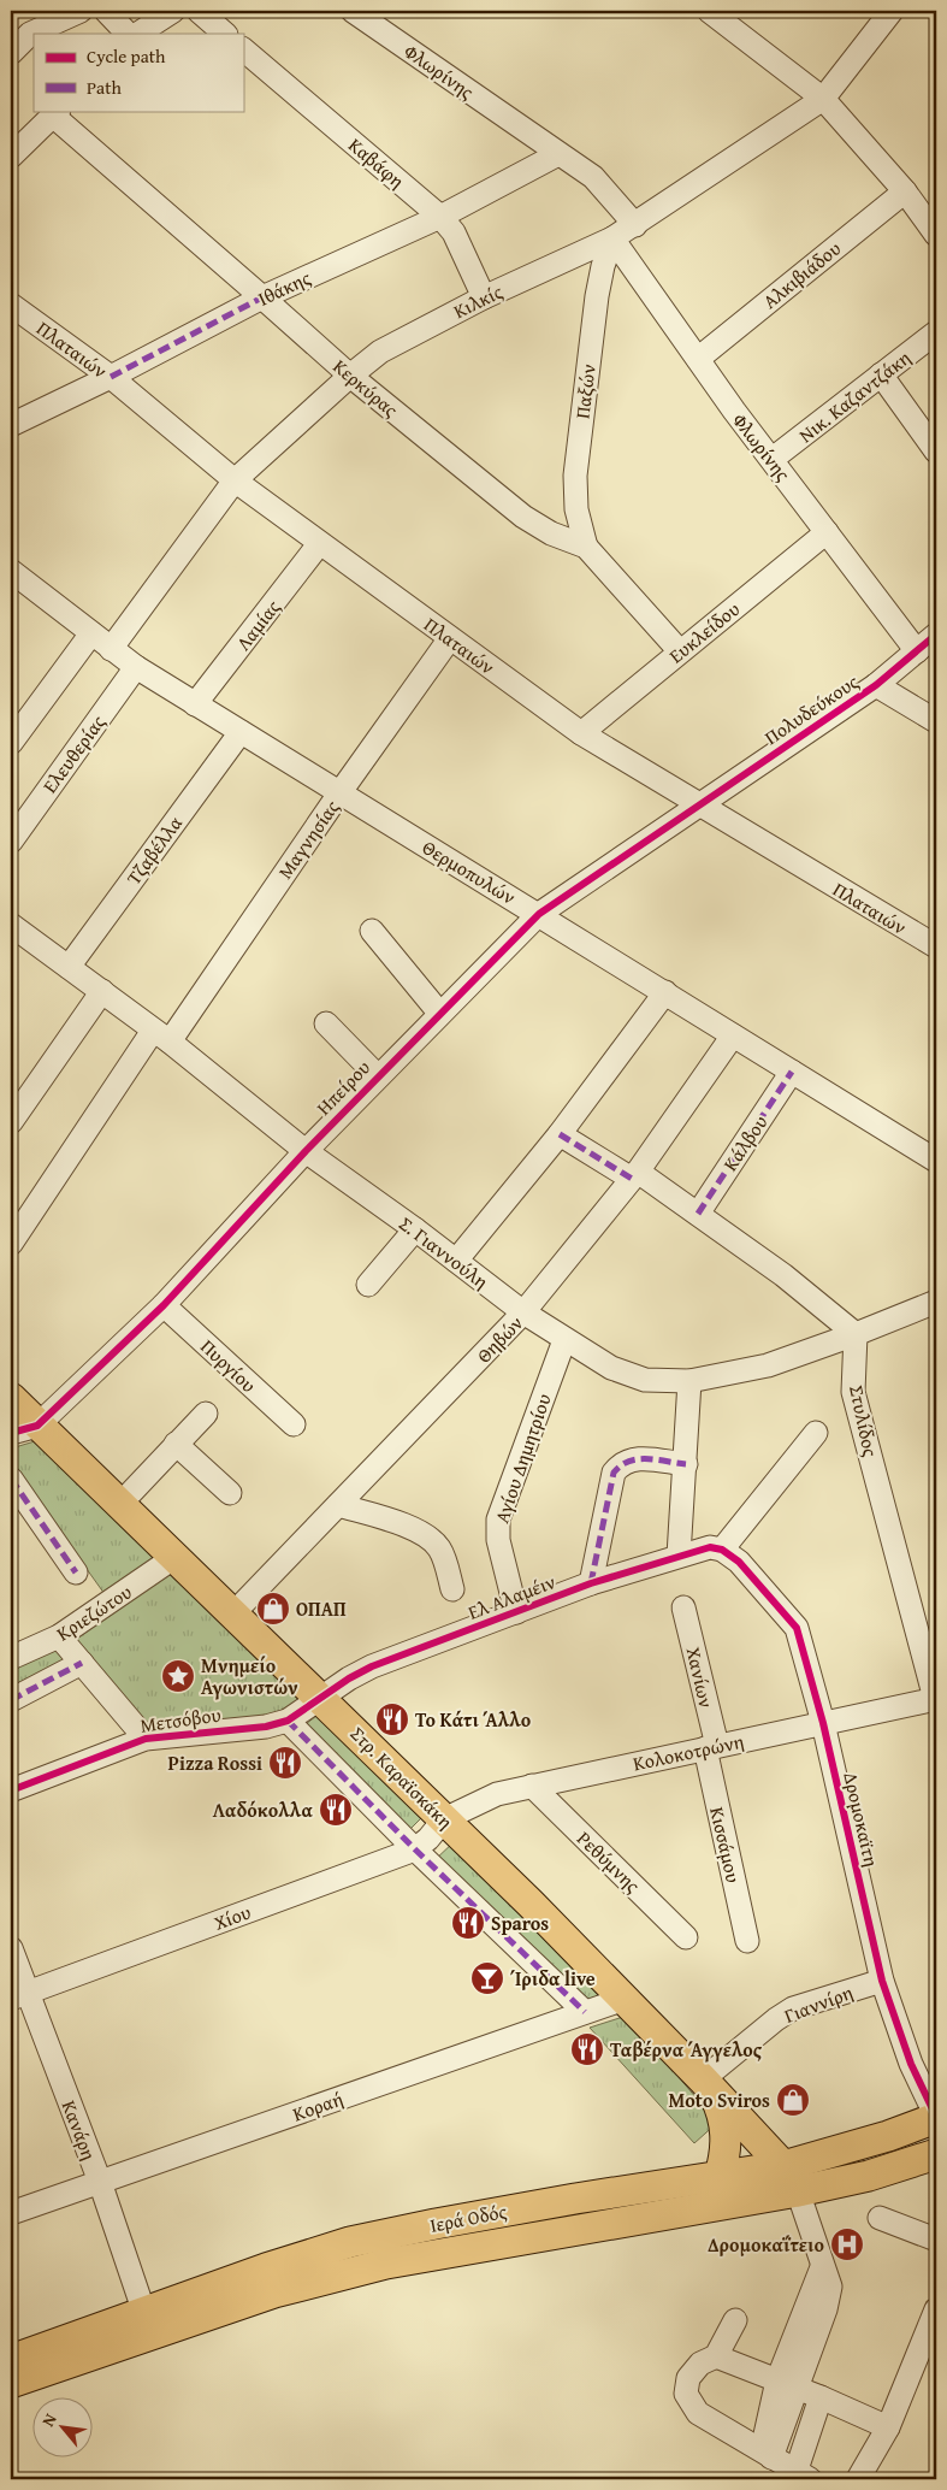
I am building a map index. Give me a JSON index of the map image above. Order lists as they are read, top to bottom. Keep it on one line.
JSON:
{"streets":{"main road":["Στρ. Καραϊσκάκη","Ιερά Οδός"],"street":["Φλωρίνης","Καβάφη","Αλκιβιάδου","Ιθάκης","Κιλκίς","Πλαταιών","Κερκύρας","Παξών","Νικ. Καζαντζάκη","Λαμίας","Ευκλείδου","Πολυδεύκους","Ελευθερίας","Μαγνησίας","Τζαβέλλα","Θερμοπυλών","Ηπείρου","Κάλβου","Σ. Γιαννούλη","Θηβών","Πυργίου","Στυλίδος","Αγίου Δημητρίου","Ελ Αλαμέιν","Κριεζώτου","Χανίων","Μετσόβου","Κολοκοτρώνη","Δρομοκαϊτη","Κισσάμου","Ρεθύμνης","Χίου","Γιαννίρη","Κοραή","Κανάρη"]},"crossings":[["Φλωρίνης","Αλκιβιάδου"],["Φλωρίνης","Ιθάκης"],["Φλωρίνης","Κιλκίς"],["Φλωρίνης","Παξών"],["Φλωρίνης","Νικ. Καζαντζάκη"],["Φλωρίνης","Ευκλείδου"],["Φλωρίνης","Πολυδεύκους"],["Καβάφη","Ιθάκης"],["Καβάφη","Κιλκίς"],["Ιθάκης","Πλαταιών"],["Ιθάκης","Κερκύρας"],["Κιλκίς","Πλαταιών"],["Κιλκίς","Κερκύρας"],["Κιλκίς","Παξών"],["Κιλκίς","Θερμοπυλών"],["Πλαταιών","Λαμίας"],["Πλαταιών","Ευκλείδου"],["Πλαταιών","Πολυδεύκους"],["Πλαταιών","Μαγνησίας"],["Πλαταιών","Ηπείρου"],["Κερκύρας","Παξών"],["Κερκύρας","Ευκλείδου"],["Λαμίας","Θερμοπυλών"],["Πολυδεύκους","Ηπείρου"],["Ελευθερίας","Θερμοπυλών"],["Μαγνησίας","Θερμοπυλών"],["Μαγνησίας","Σ. Γιαννούλη"],["Τζαβέλλα","Θερμοπυλών"],["Τζαβέλλα","Σ. Γιαννούλη"],["Θερμοπυλών","Ηπείρου"],["Θερμοπυλών","Κάλβου"],["Θερμοπυλών","Θηβών"],["Ηπείρου","Σ. Γιαννούλη"],["Ηπείρου","Πυργίου"],["Ηπείρου","Στρ. Καραϊσκάκη"],["Σ. Γιαννούλη","Θηβών"],["Σ. Γιαννούλη","Στυλίδος"],["Σ. Γιαννούλη","Αγίου Δημητρίου"],["Θηβών","Στρ. Καραϊσκάκη"],["Στυλίδος","Κολοκοτρώνη"],["Αγίου Δημητρίου","Ελ Αλαμέιν"],["Ελ Αλαμέιν","Μετσόβου"],["Ελ Αλαμέιν","Στρ. Καραϊσκάκη"],["Ελ Αλαμέιν","Δρομοκαϊτη"],["Κριεζώτου","Στρ. Καραϊσκάκη"],["Χανίων","Κολοκοτρώνη"],["Χανίων","Κισσάμου"],["Μετσόβου","Στρ. Καραϊσκάκη"],["Κολοκοτρώνη","Στρ. Καραϊσκάκη"],["Κολοκοτρώνη","Δρομοκαϊτη"],["Κολοκοτρώνη","Κισσάμου"],["Κολοκοτρώνη","Ρεθύμνης"],["Κολοκοτρώνη","Χίου"],["Στρ. Καραϊσκάκη","Χίου"],["Στρ. Καραϊσκάκη","Γιαννίρη"],["Στρ. Καραϊσκάκη","Κοραή"],["Στρ. Καραϊσκάκη","Ιερά Οδός"],["Δρομοκαϊτη","Γιαννίρη"],["Δρομοκαϊτη","Ιερά Οδός"],["Χίου","Κανάρη"],["Κοραή","Κανάρη"],["Κανάρη","Ιερά Οδός"]],"places":{"shop":["ΟΠΑΠ","Moto Sviros"],"place":["Μνημείο Αγωνιστών"],"restaurant":["Το Κάτι Άλλο","Pizza Rossi","Λαδόκολλα","Sparos","Ταβέρνα Άγγελος"],"bar":["Ίριδα live"],"hospital":["Δρομοκαΐτειο"]},"legend":["Cycle path","Path"],"north":"top left"}
